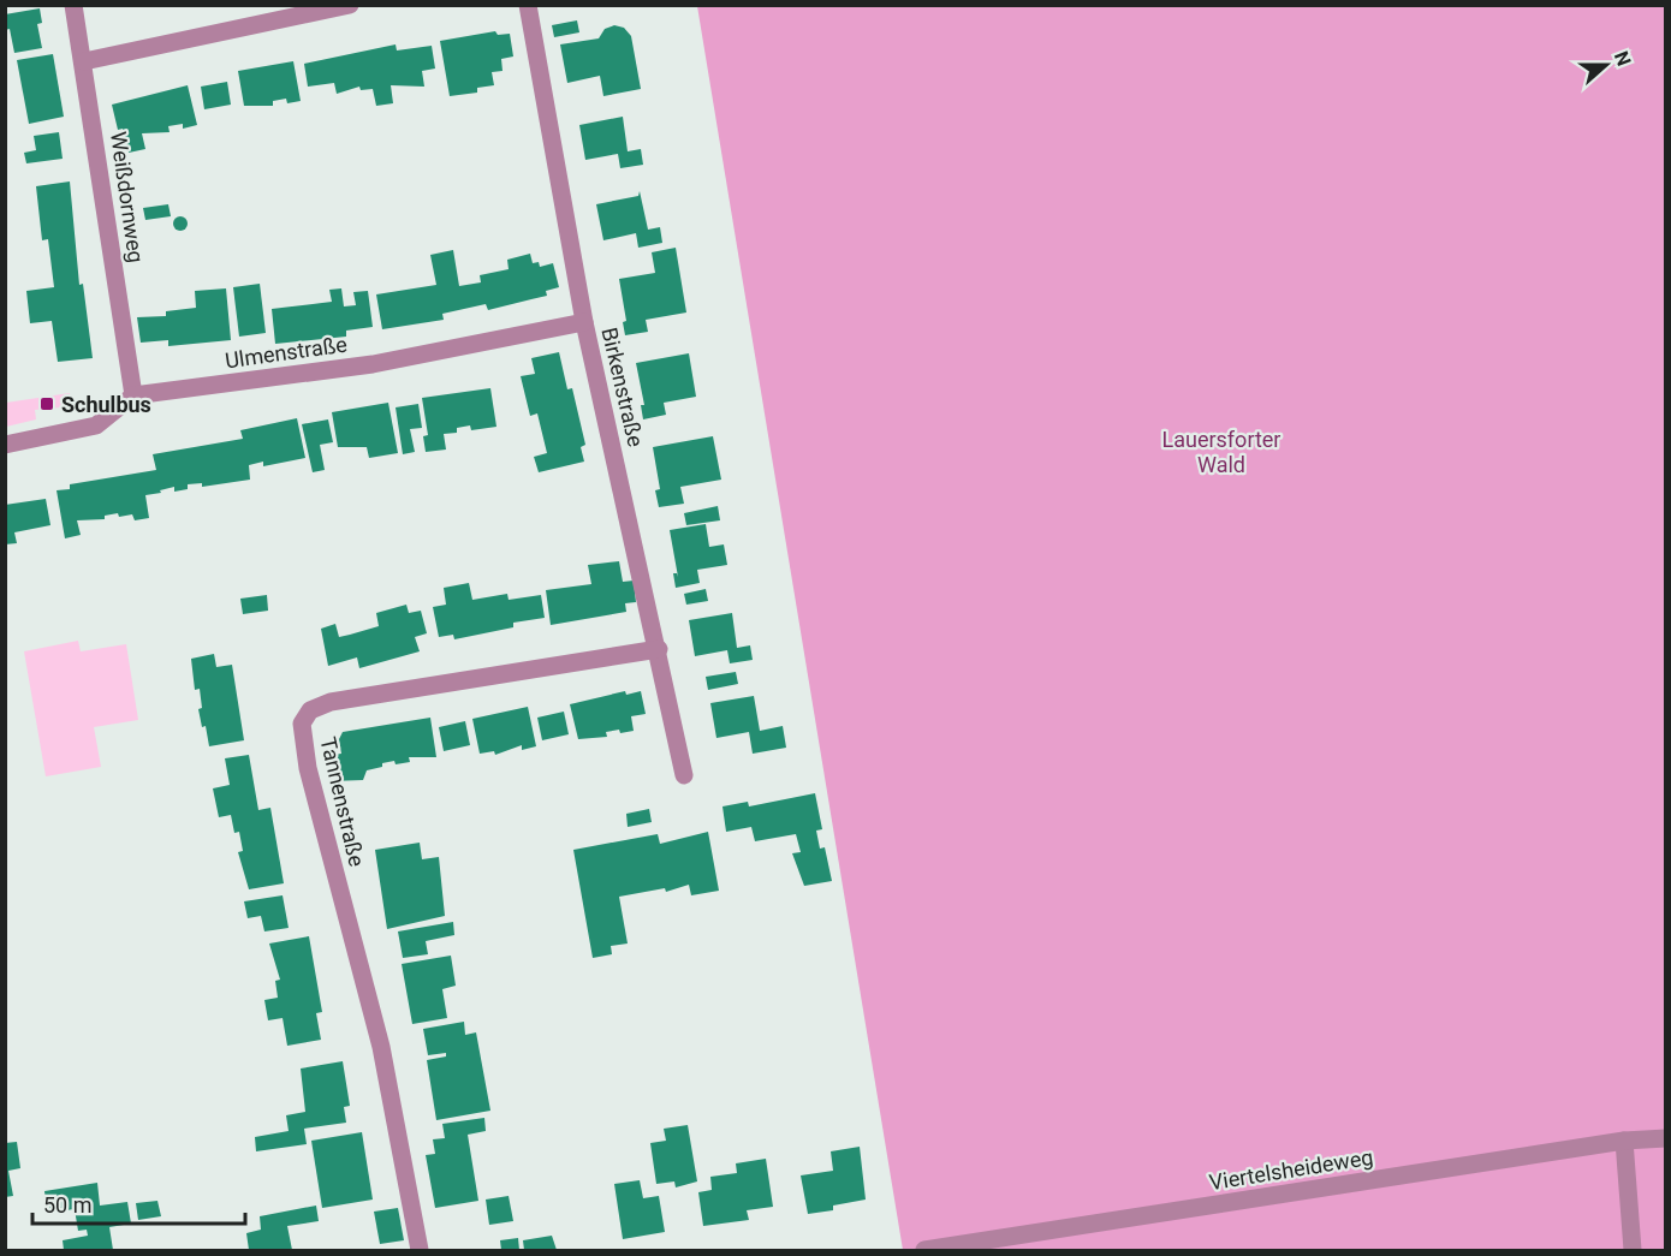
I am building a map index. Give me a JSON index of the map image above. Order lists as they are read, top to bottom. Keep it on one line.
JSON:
{"streets":{"street":["Weißdornweg","Ulmenstraße","Birkenstraße","Tannenstraße","Viertelsheideweg"]},"crossings":[["Weißdornweg","Ulmenstraße"],["Ulmenstraße","Birkenstraße"],["Birkenstraße","Tannenstraße"]],"parks":["Lauersforter Wald"],"places":{"transit":["Schulbus"]},"scale_bar":"50 m","north":"right"}
